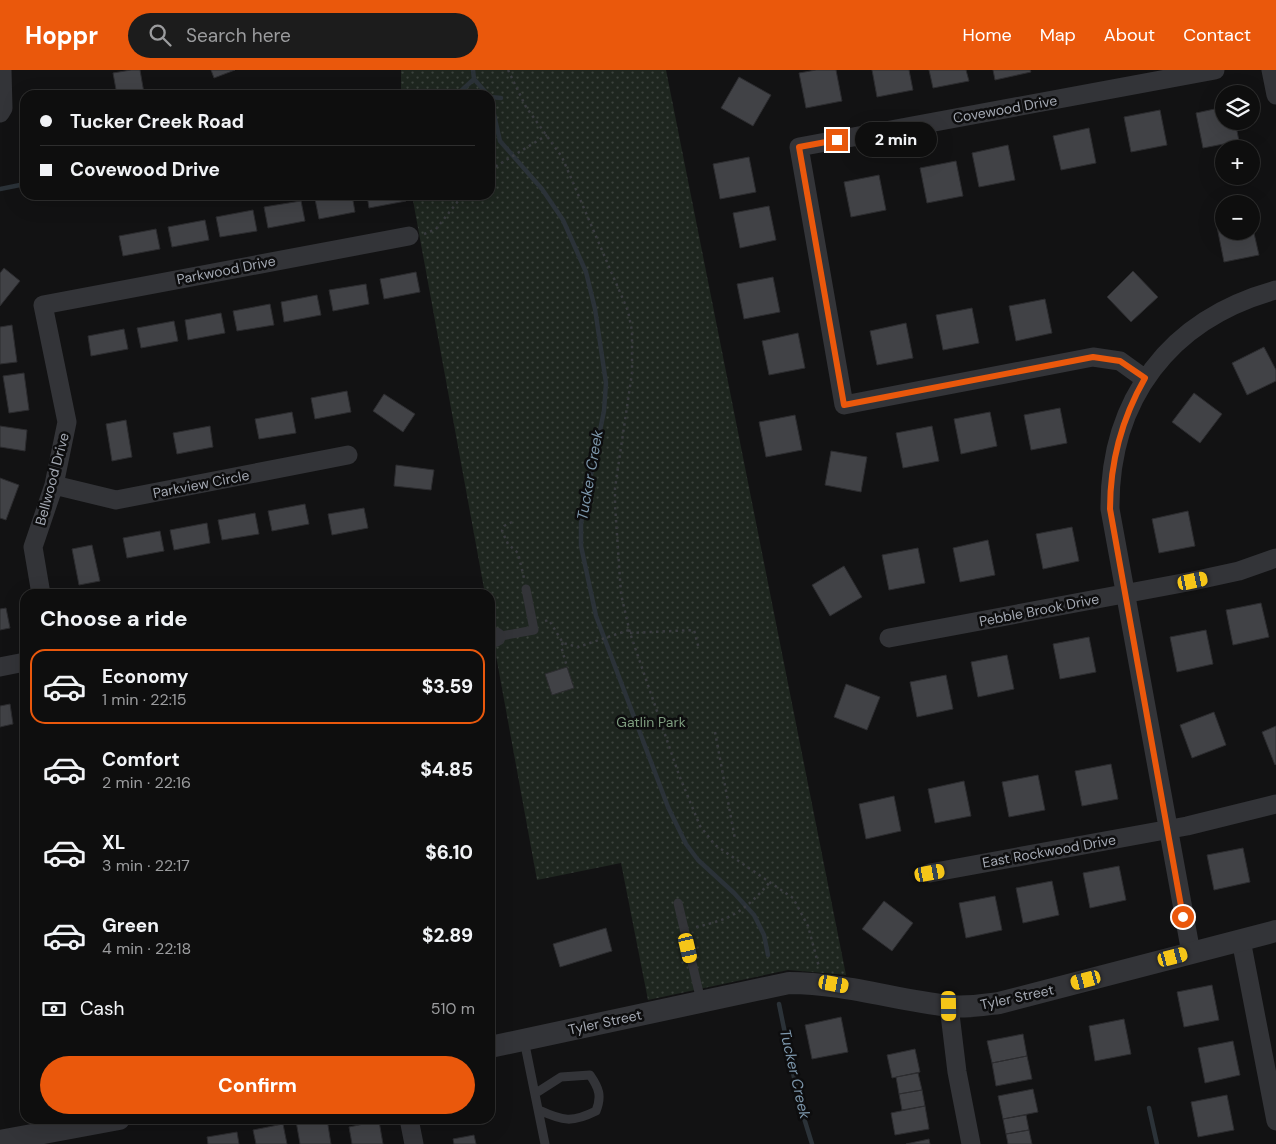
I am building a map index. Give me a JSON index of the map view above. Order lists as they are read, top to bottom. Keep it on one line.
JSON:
{"streets":{"street":["Covewood Drive","Parkwood Drive","Bellwood Drive","Parkview Circle","Pebble Brook Drive","East Rockwood Drive","Tyler Street"]},"crossings":[["Parkwood Drive","Bellwood Drive"],["Bellwood Drive","Parkview Circle"]],"water":["Tucker Creek"],"parks":["Gatlin Park"],"page":{"header":"Hoppr","search":"Search here","nav":["Home","Map","About","Contact"],"map_buttons":["+","−"],"banner":["Tucker Creek Road","Covewood Drive"],"bubble":"2 min","heading":"Choose a ride","list":[{"name":"Economy","note":"1 min · 22:15","value":"$3.59"},{"name":"Comfort","note":"2 min · 22:16","value":"$4.85"},{"name":"XL","note":"3 min · 22:17","value":"$6.10"},{"name":"Green","note":"4 min · 22:18","value":"$2.89"}],"pay":["Cash","510 m"],"buttons":"Confirm"}}
